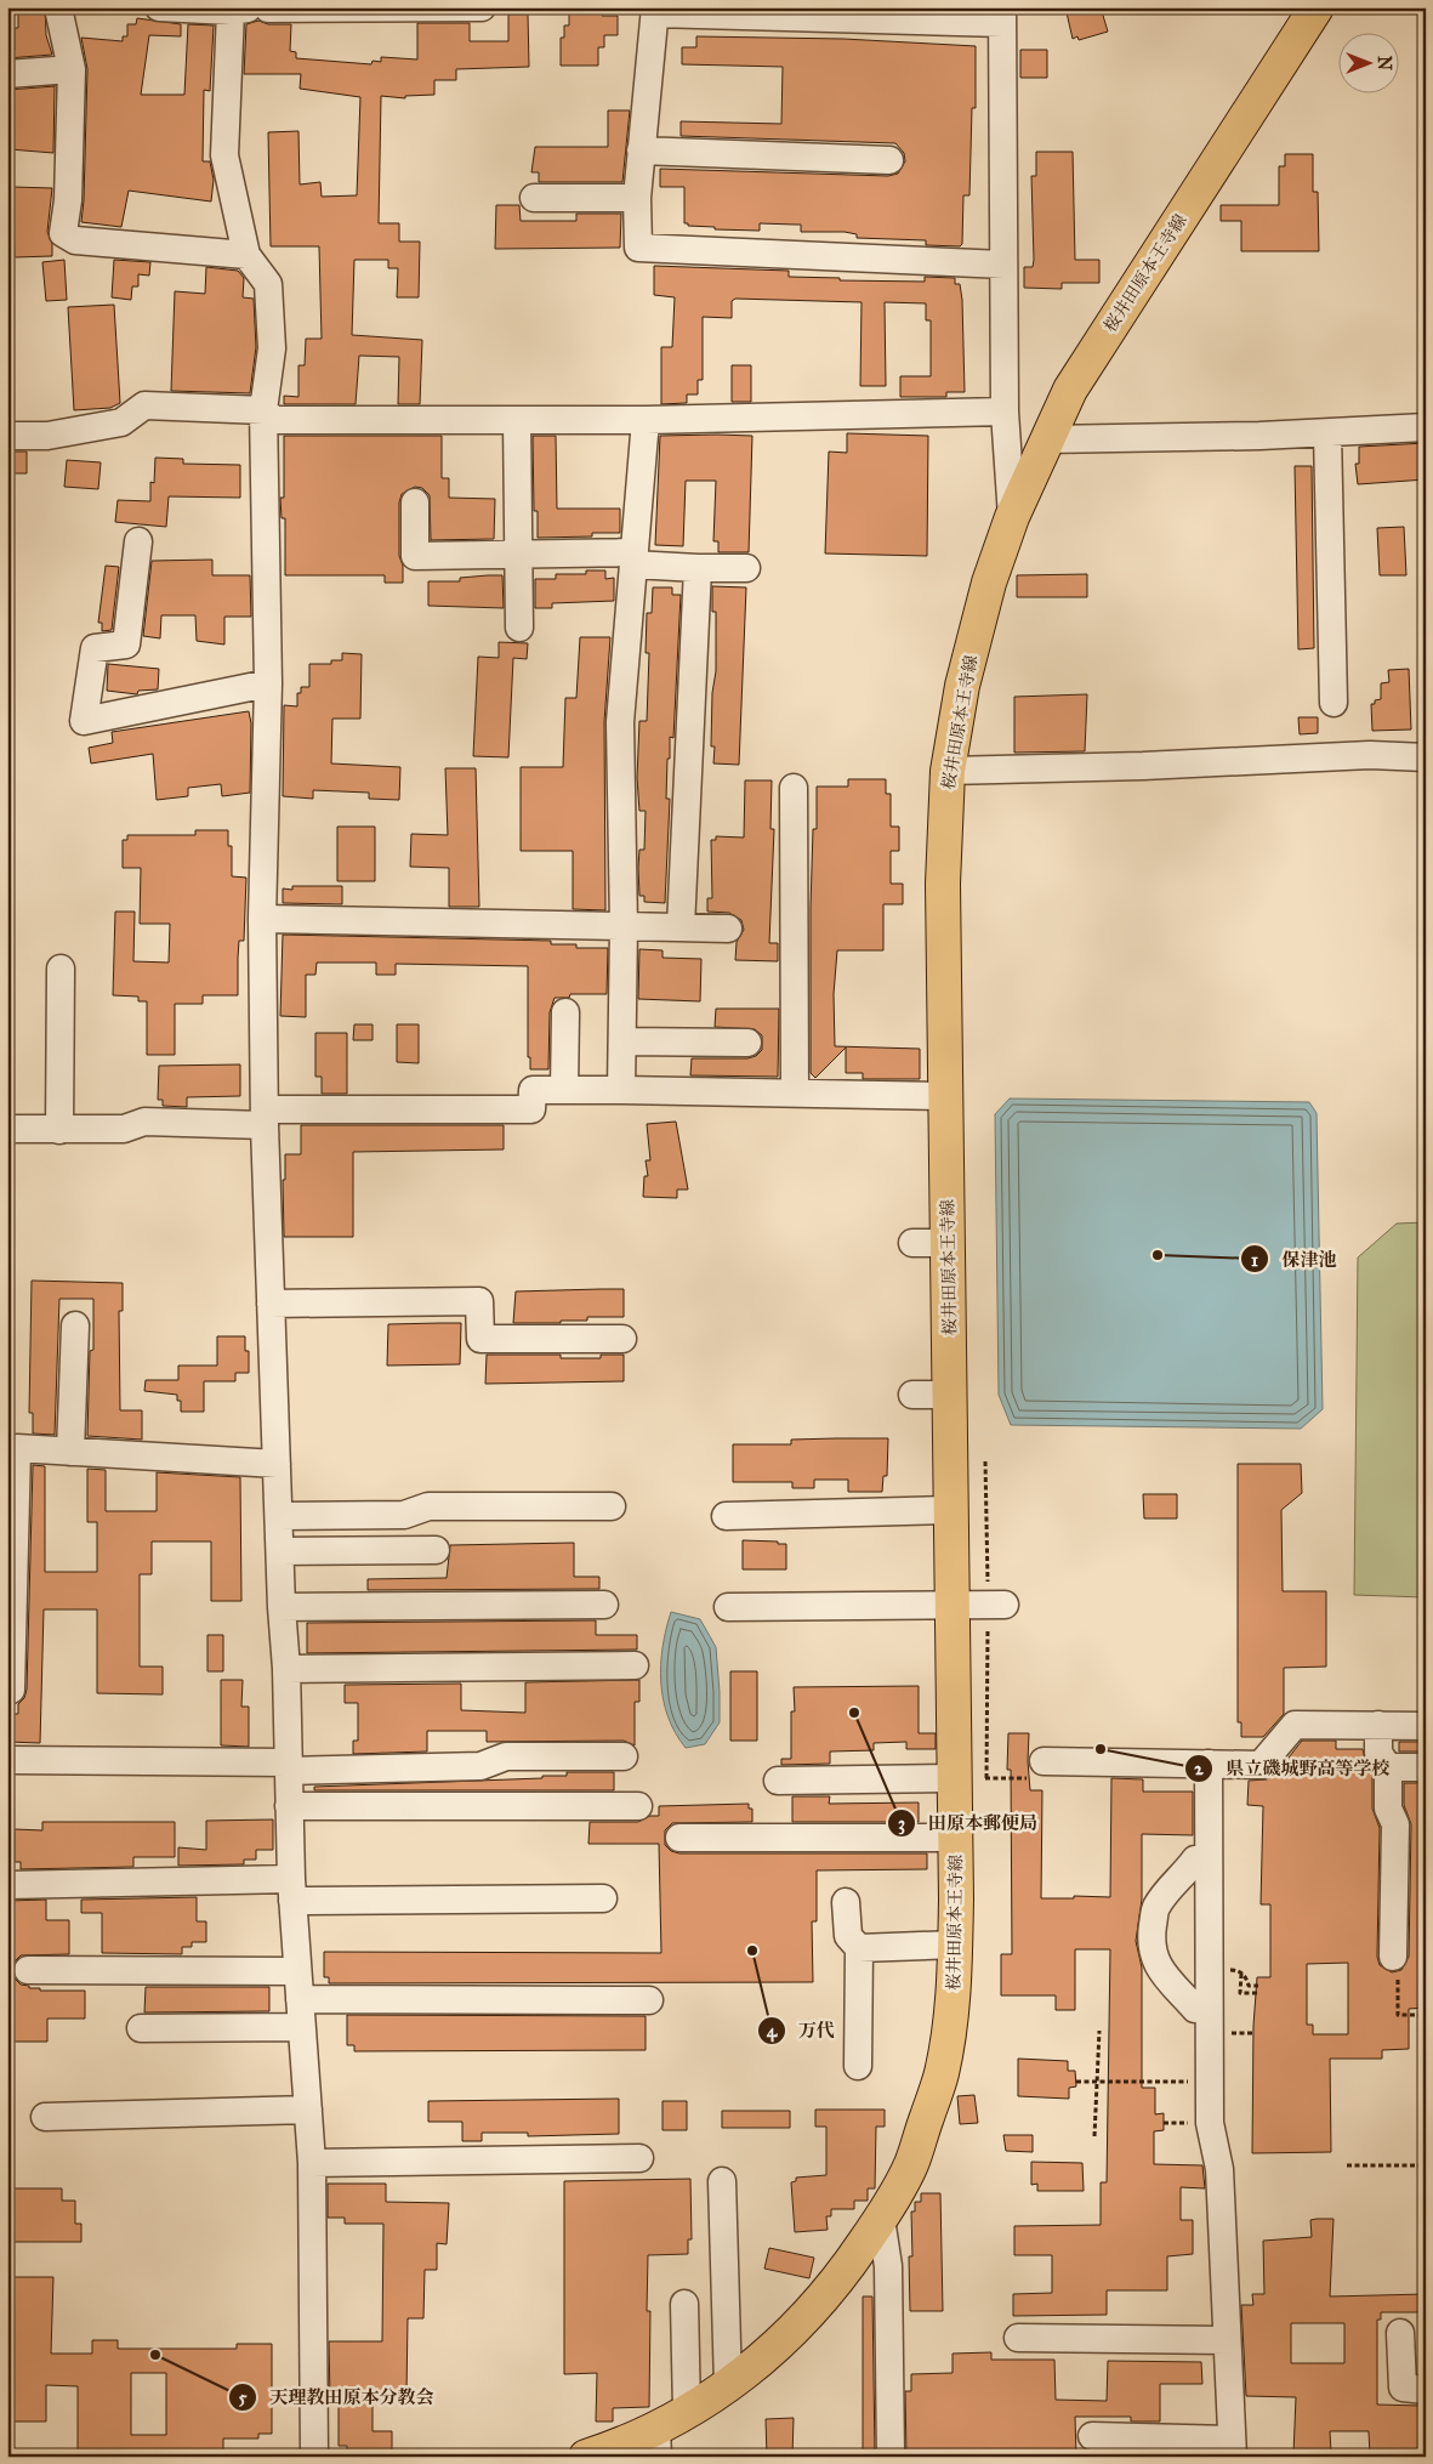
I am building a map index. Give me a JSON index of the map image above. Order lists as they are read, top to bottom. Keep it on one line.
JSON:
{"streets":{"main road":["桜井田原本王寺線"]},"places":["保津池","田原本郵便局","県立磯城野高等学校","万代","天理教田原本分教会"],"north":"right"}
